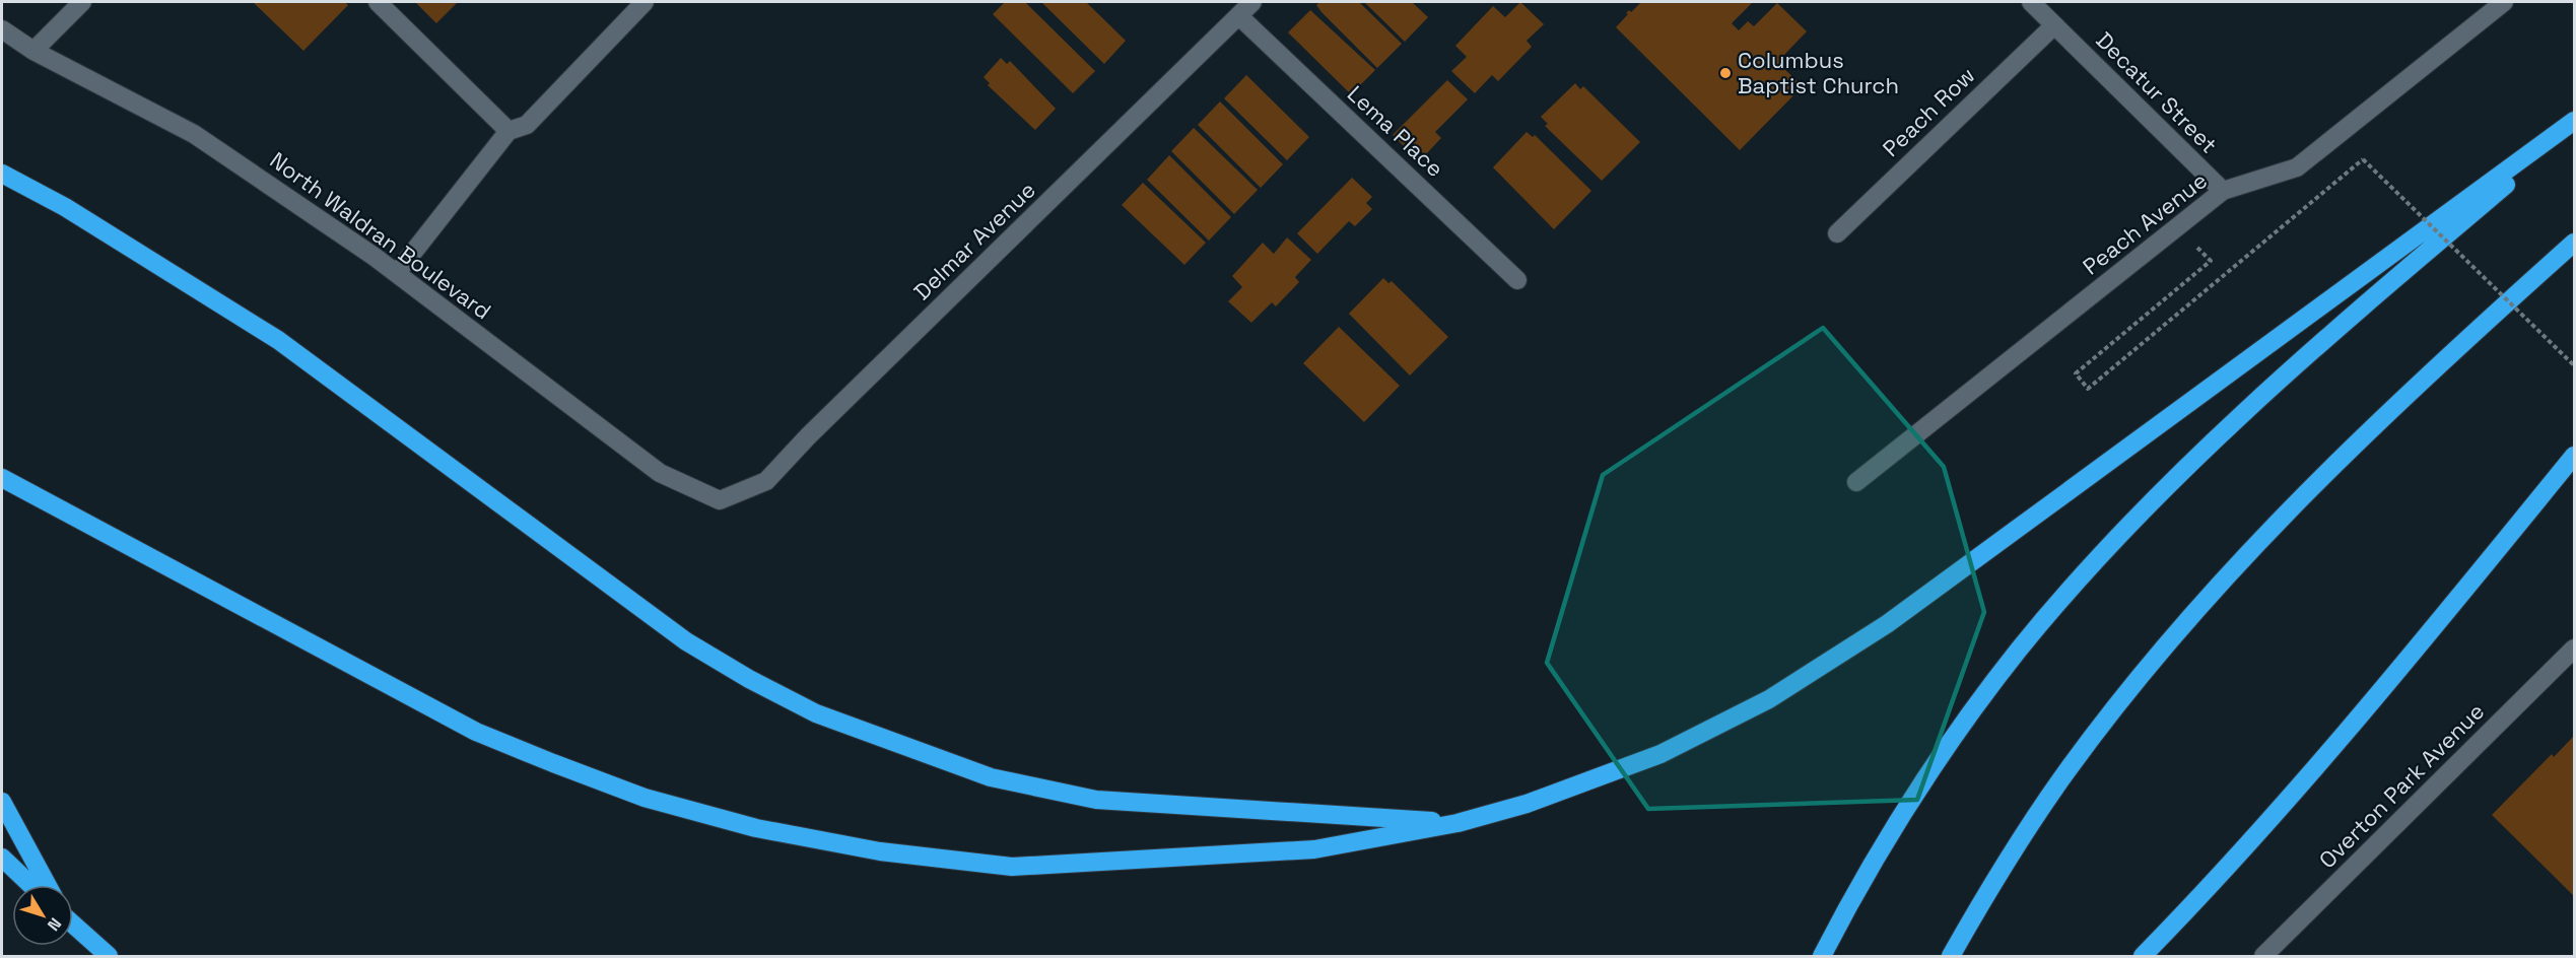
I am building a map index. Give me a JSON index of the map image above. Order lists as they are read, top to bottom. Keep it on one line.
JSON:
{"streets":{"street":["Decatur Street","Peach Row","Lema Place","Peach Avenue","North Waldran Boulevard","Delmar Avenue","Overton Park Avenue"]},"crossings":[["Decatur Street","Peach Row"],["Decatur Street","Peach Avenue"],["Lema Place","Delmar Avenue"],["North Waldran Boulevard","Delmar Avenue"]],"places":["Columbus Baptist Church"],"north":"bottom right"}
